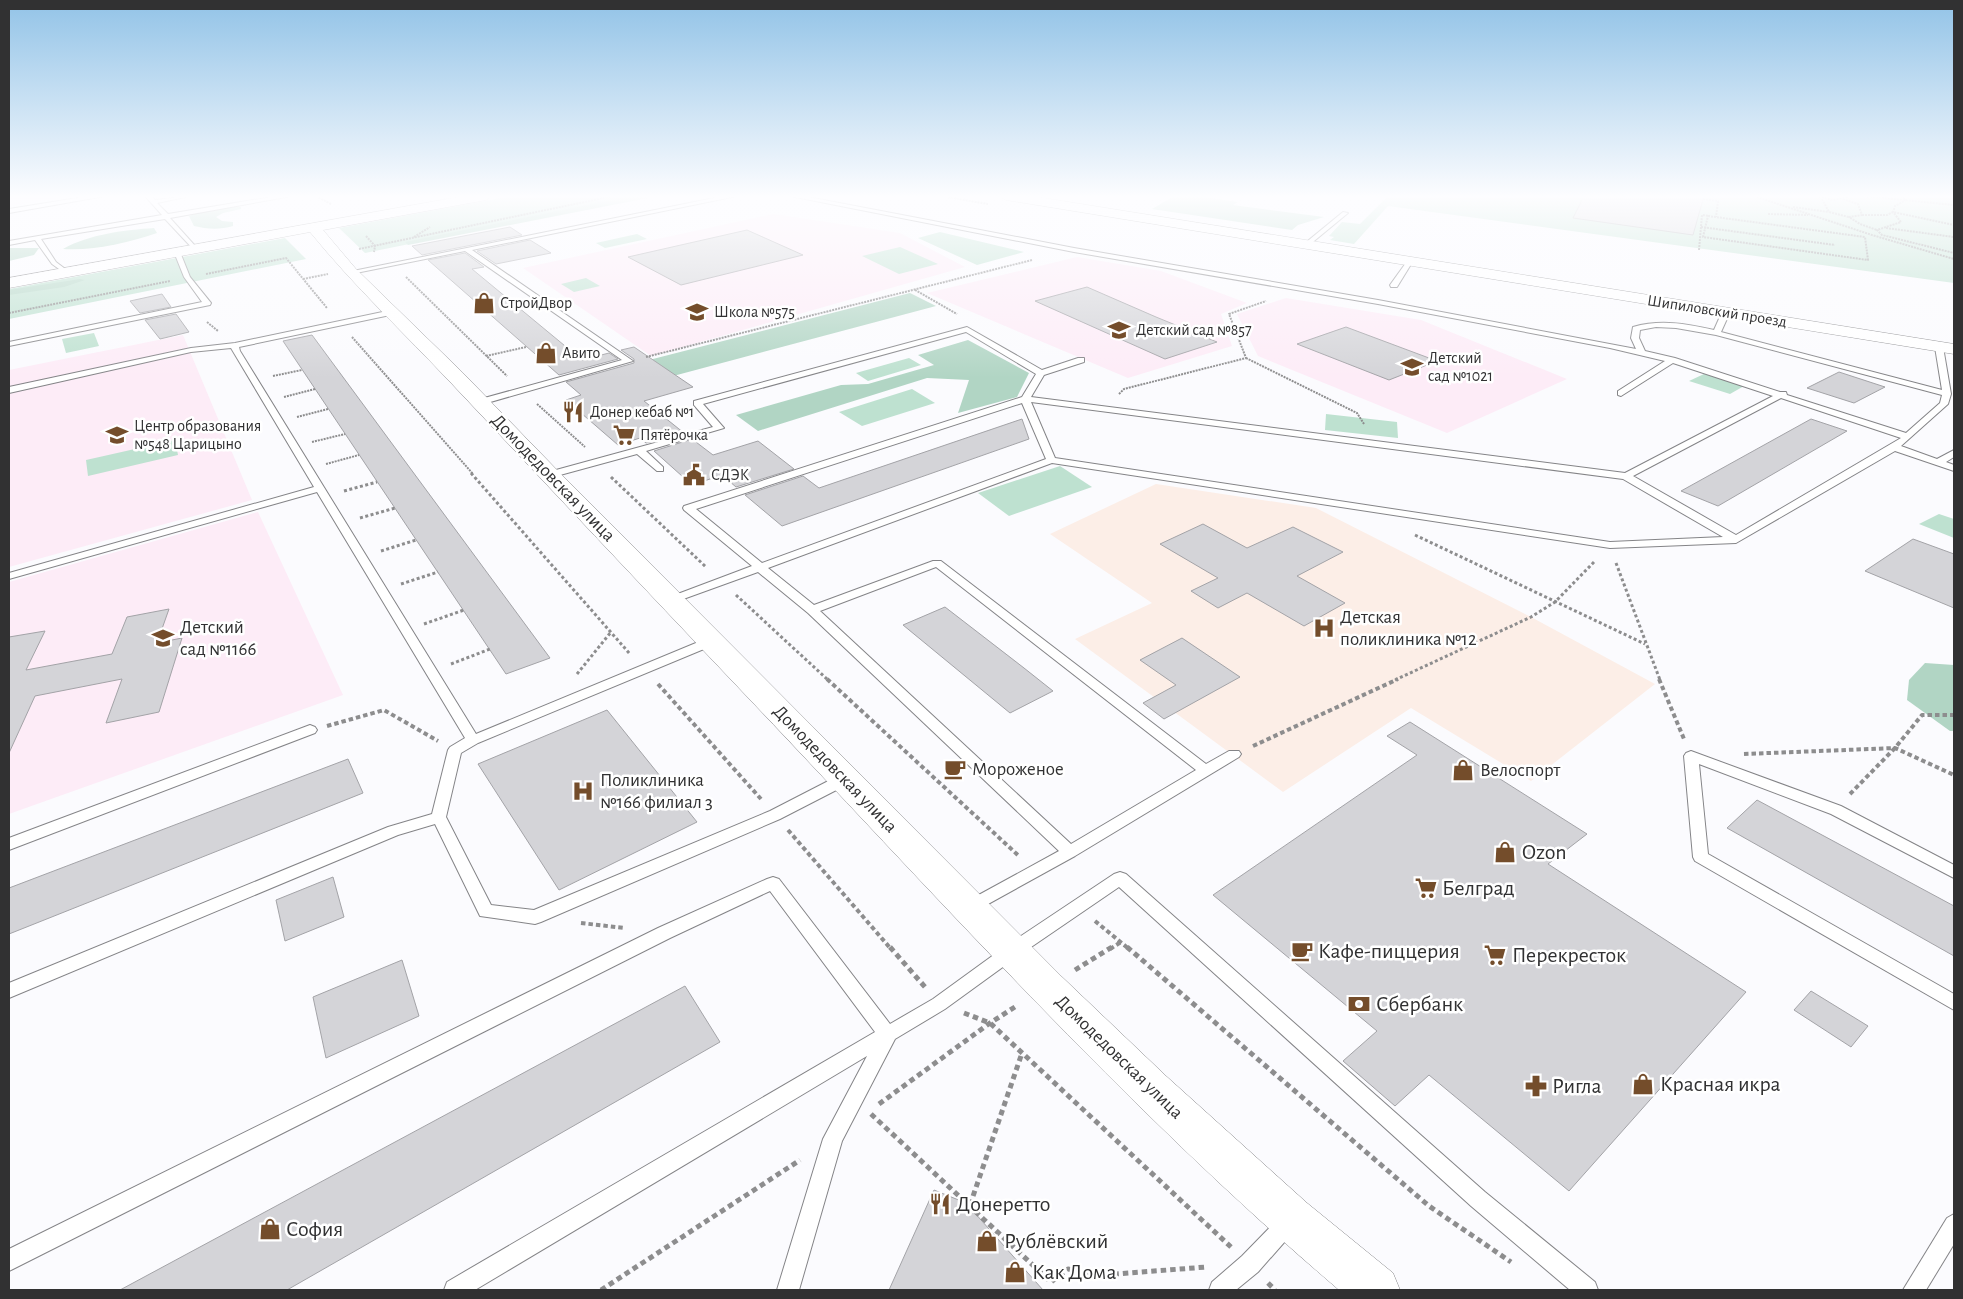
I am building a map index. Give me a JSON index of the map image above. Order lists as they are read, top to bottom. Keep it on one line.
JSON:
{"streets":{"main road":["Шипиловский проезд","Домодедовская улица"]},"places":{"shop":["СтройДвор","Авито","Велоспорт","Ozon","Красная икра","София","Рублёвский","Как Дома"],"school or university":["Школа №575","Детский сад №857","Детский сад №1021","Центр образования №548 Царицыно","Детский сад №1166"],"restaurant":["Донер кебаб №1","Донеретто"],"supermarket":["Пятёрочка","Белград","Перекресток"],"public building":["СДЭК"],"hospital":["Детская поликлиника №12","Поликлиника №166 филиал 3"],"cafe":["Мороженое","Кафе-пиццерия"],"bank":["Сбербанк"],"pharmacy":["Ригла"]}}
